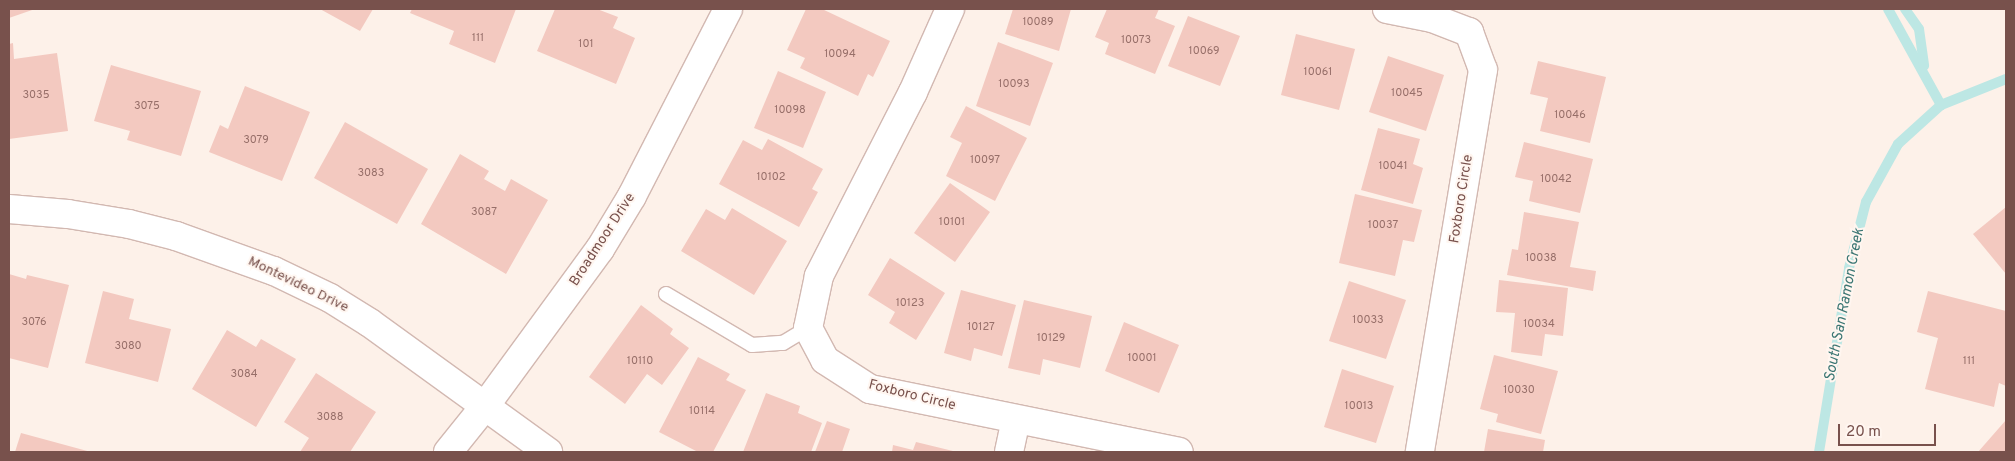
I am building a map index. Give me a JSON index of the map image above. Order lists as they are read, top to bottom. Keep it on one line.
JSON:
{"streets":{"street":["Foxboro Circle","Broadmoor Drive","Montevideo Drive"]},"crossings":[["Broadmoor Drive","Montevideo Drive"]],"water":["South San Ramon Creek"],"house_numbers":["10089","111","10073","101","10069","10094","10061","10093","10045","3035","3075","10098","10046","3079","10097","10041","3083","10102","10042","3087","10101","10037","10038","10123","10033","3076","10034","10127","10129","3080","10001","10110","111","3084","10030","10013","10114","3088"],"scale_bar":"20 m"}
